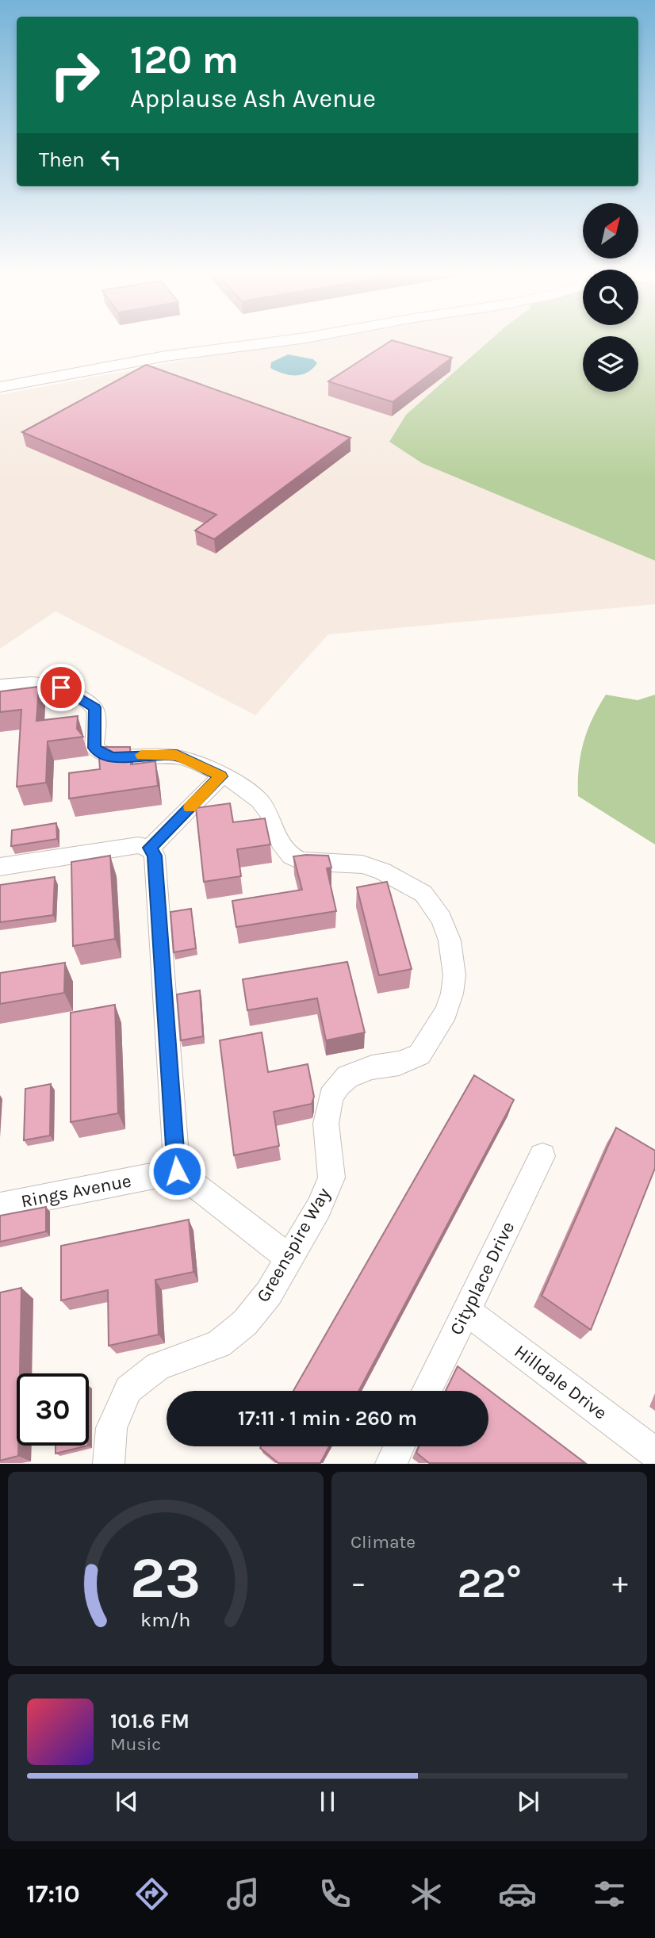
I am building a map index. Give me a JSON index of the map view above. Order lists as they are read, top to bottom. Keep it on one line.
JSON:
{"streets":{"street":["Rings Avenue","Greenspire Way","Cityplace Drive","Hilldale Drive"]},"crossings":[["Cityplace Drive","Hilldale Drive"]],"north":"top right","page":{"turn":["120 m","Applause Ash Avenue"],"then":"Then","limit":"30","trip":"17:11 · 1 min · 260 m","tile":"Climate","heat":["−","22°","+"],"song":["101.6 FM","Music"],"tabs":"17:10","gauge":["23","km/h"]}}
